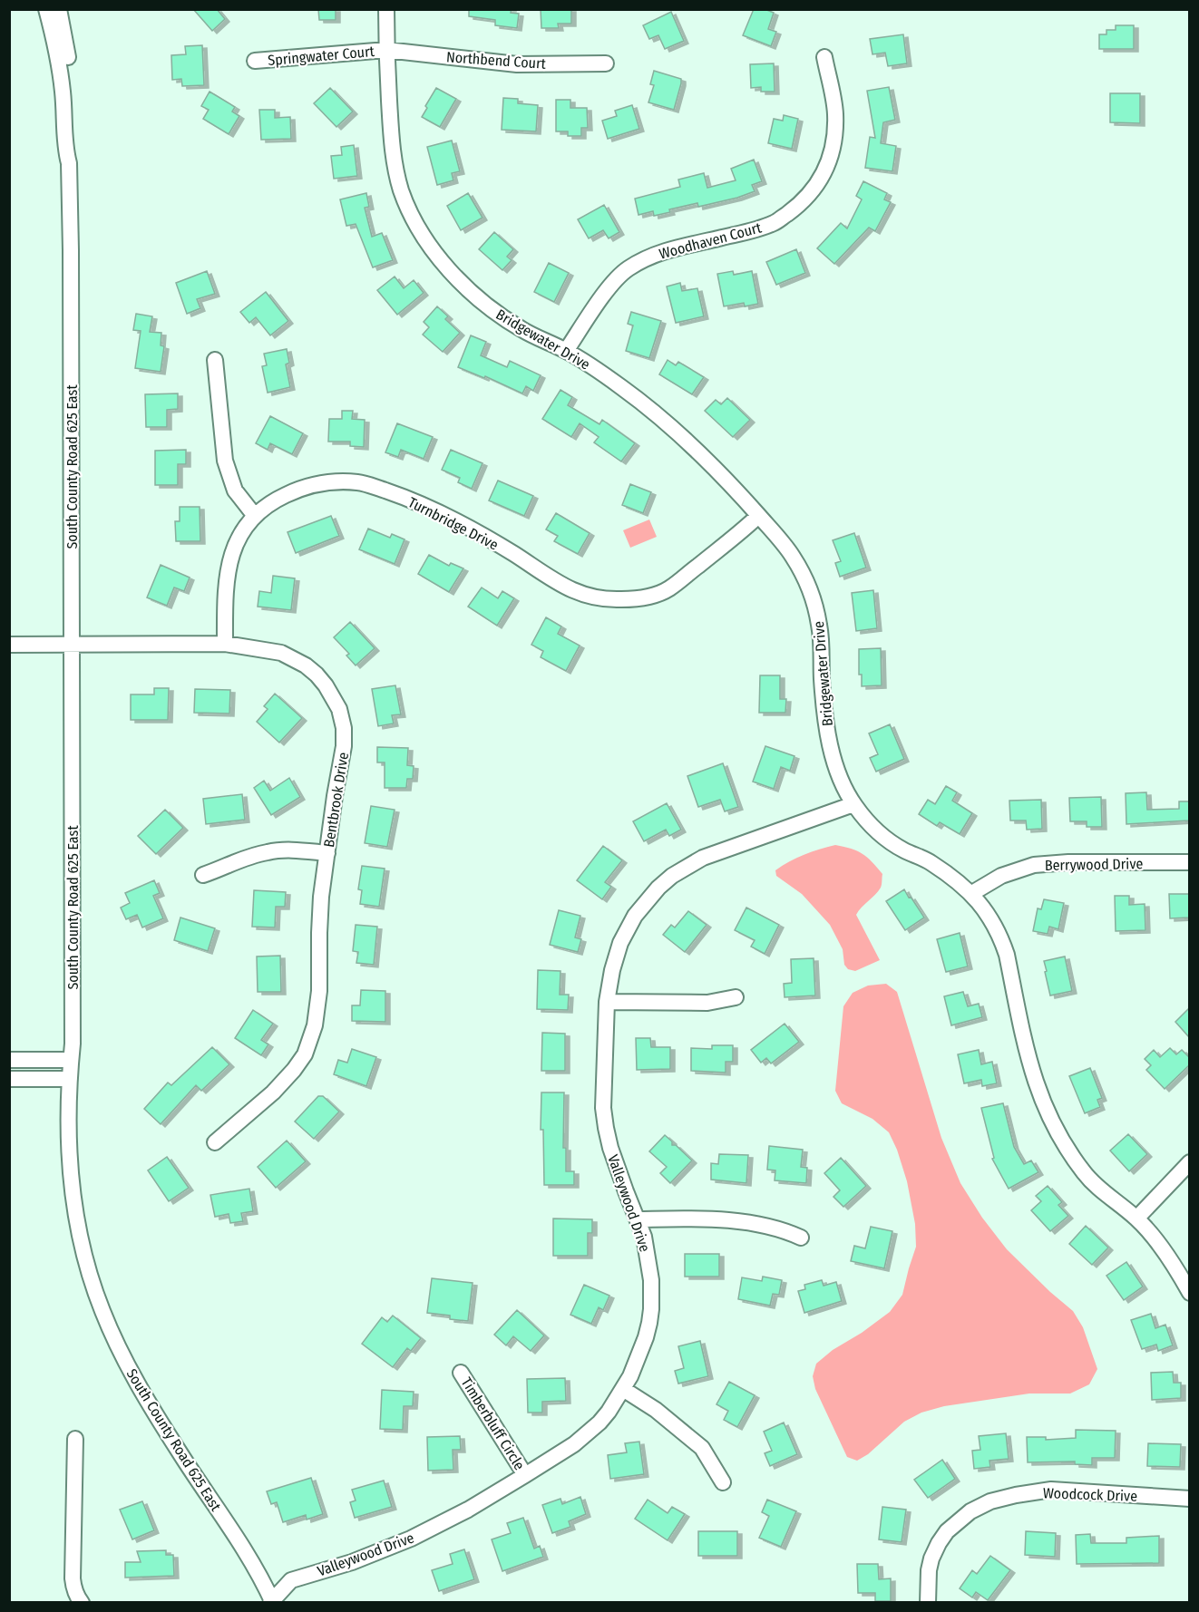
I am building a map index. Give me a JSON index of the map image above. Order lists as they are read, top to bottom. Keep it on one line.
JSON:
{"streets":{"street":["Springwater Court","Northbend Court","Woodhaven Court","Bridgewater Drive","South County Road 625 East","Turnbridge Drive","Bentbrook Drive","Berrywood Drive","Valleywood Drive","Timberbluff Circle","Woodcock Drive"]},"crossings":[["Springwater Court","Northbend Court"],["Springwater Court","Bridgewater Drive"],["Northbend Court","Bridgewater Drive"],["Woodhaven Court","Bridgewater Drive"],["Bridgewater Drive","Turnbridge Drive"],["Bridgewater Drive","Berrywood Drive"],["Bridgewater Drive","Valleywood Drive"],["South County Road 625 East","Bentbrook Drive"],["South County Road 625 East","Valleywood Drive"],["Turnbridge Drive","Bentbrook Drive"],["Valleywood Drive","Timberbluff Circle"]]}
